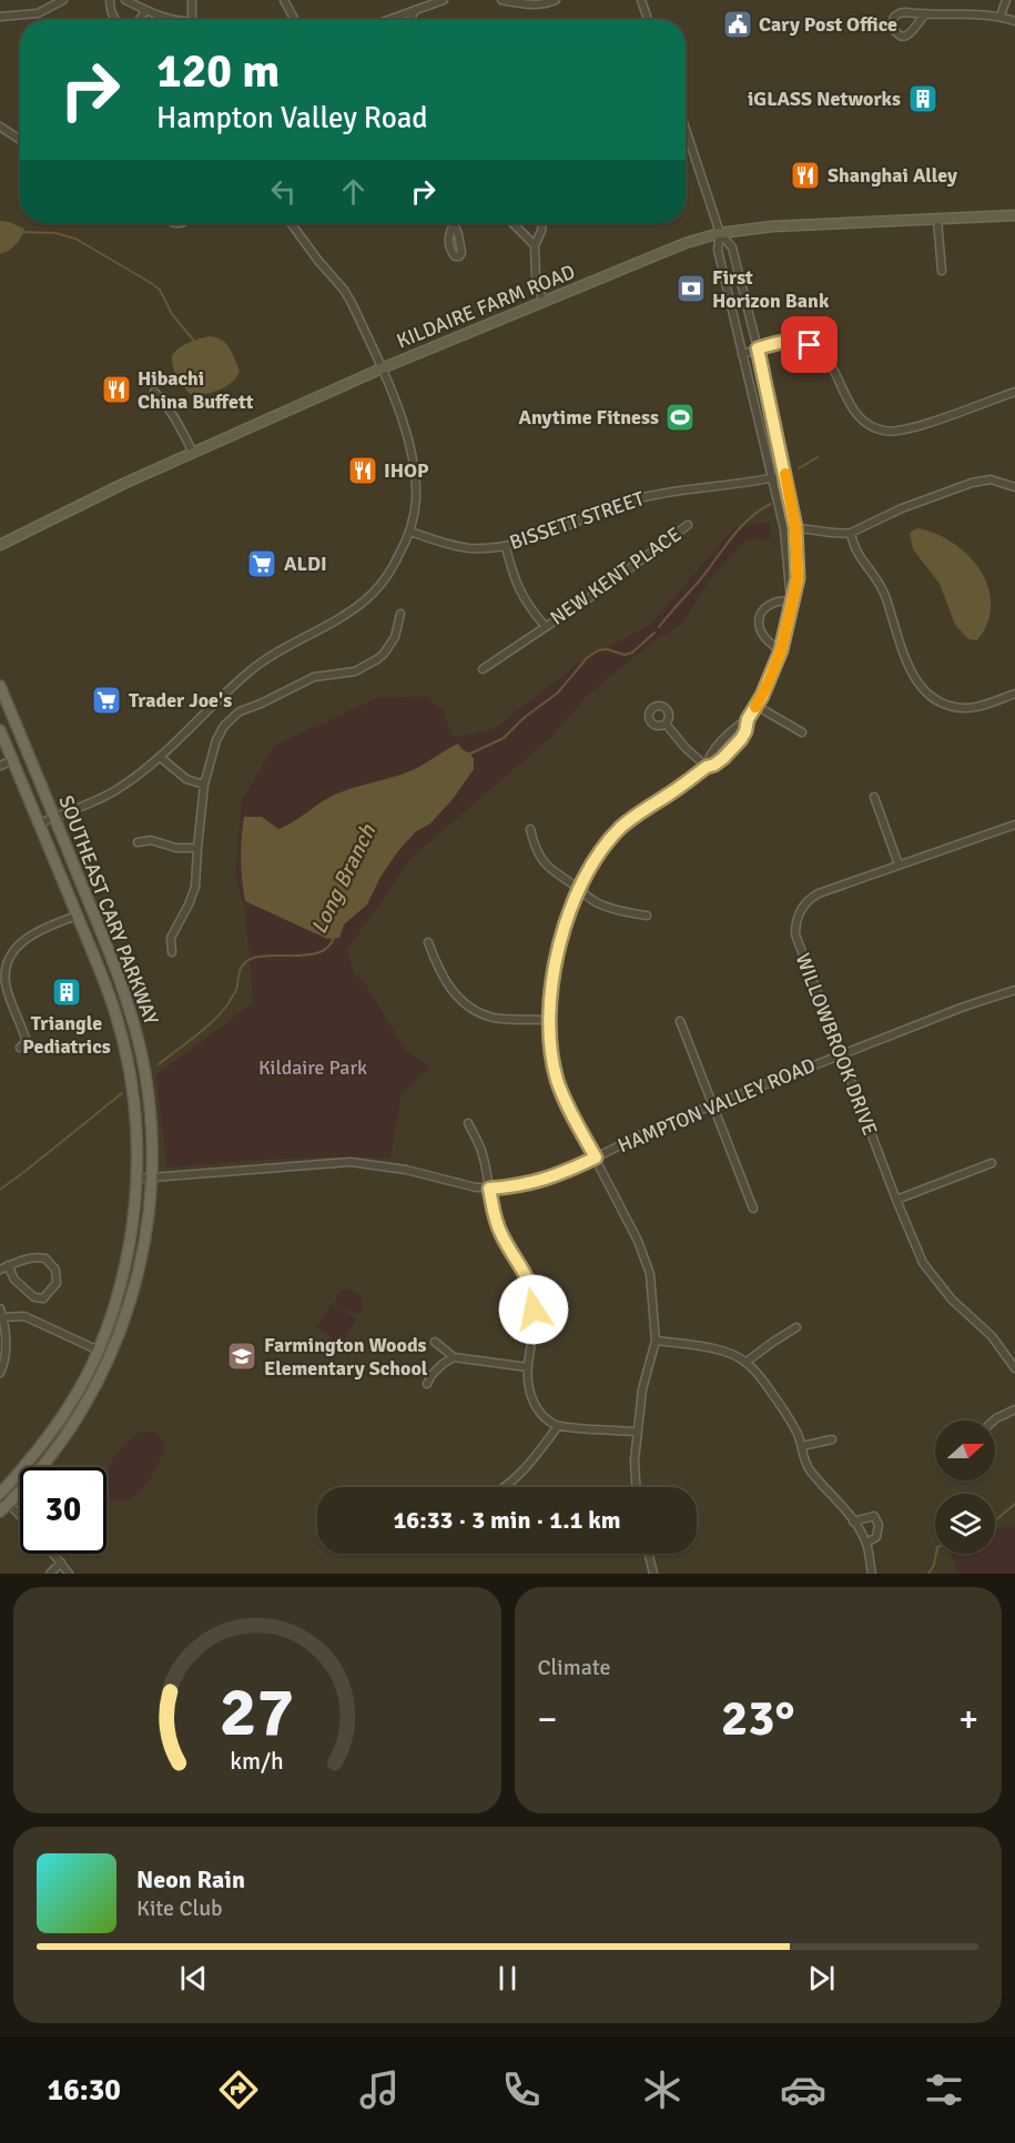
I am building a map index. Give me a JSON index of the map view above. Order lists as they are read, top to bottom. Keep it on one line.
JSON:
{"streets":{"main road":["KILDAIRE FARM ROAD","SOUTHEAST CARY PARKWAY"],"street":["BISSETT STREET","NEW KENT PLACE","WILLOWBROOK DRIVE","HAMPTON VALLEY ROAD"]},"crossings":[["BISSETT STREET","NEW KENT PLACE"],["SOUTHEAST CARY PARKWAY","HAMPTON VALLEY ROAD"],["WILLOWBROOK DRIVE","HAMPTON VALLEY ROAD"]],"water":["Long Branch"],"parks":["Kildaire Park"],"places":{"public building":["Cary Post Office"],"building":["iGLASS Networks","Triangle Pediatrics"],"restaurant":["Shanghai Alley","Hibachi China Buffett","IHOP"],"bank":["First Horizon Bank"],"sports":["Anytime Fitness"],"supermarket":["ALDI","Trader Joe's"],"school or university":["Farmington Woods Elementary School"]},"north":"right","page":{"turn":["120 m","Hampton Valley Road"],"limit":"30","trip":"16:33 · 3 min · 1.1 km","tile":"Climate","heat":["−","23°","+"],"song":["Neon Rain","Kite Club"],"tabs":"16:30","gauge":["27","km/h"]}}
